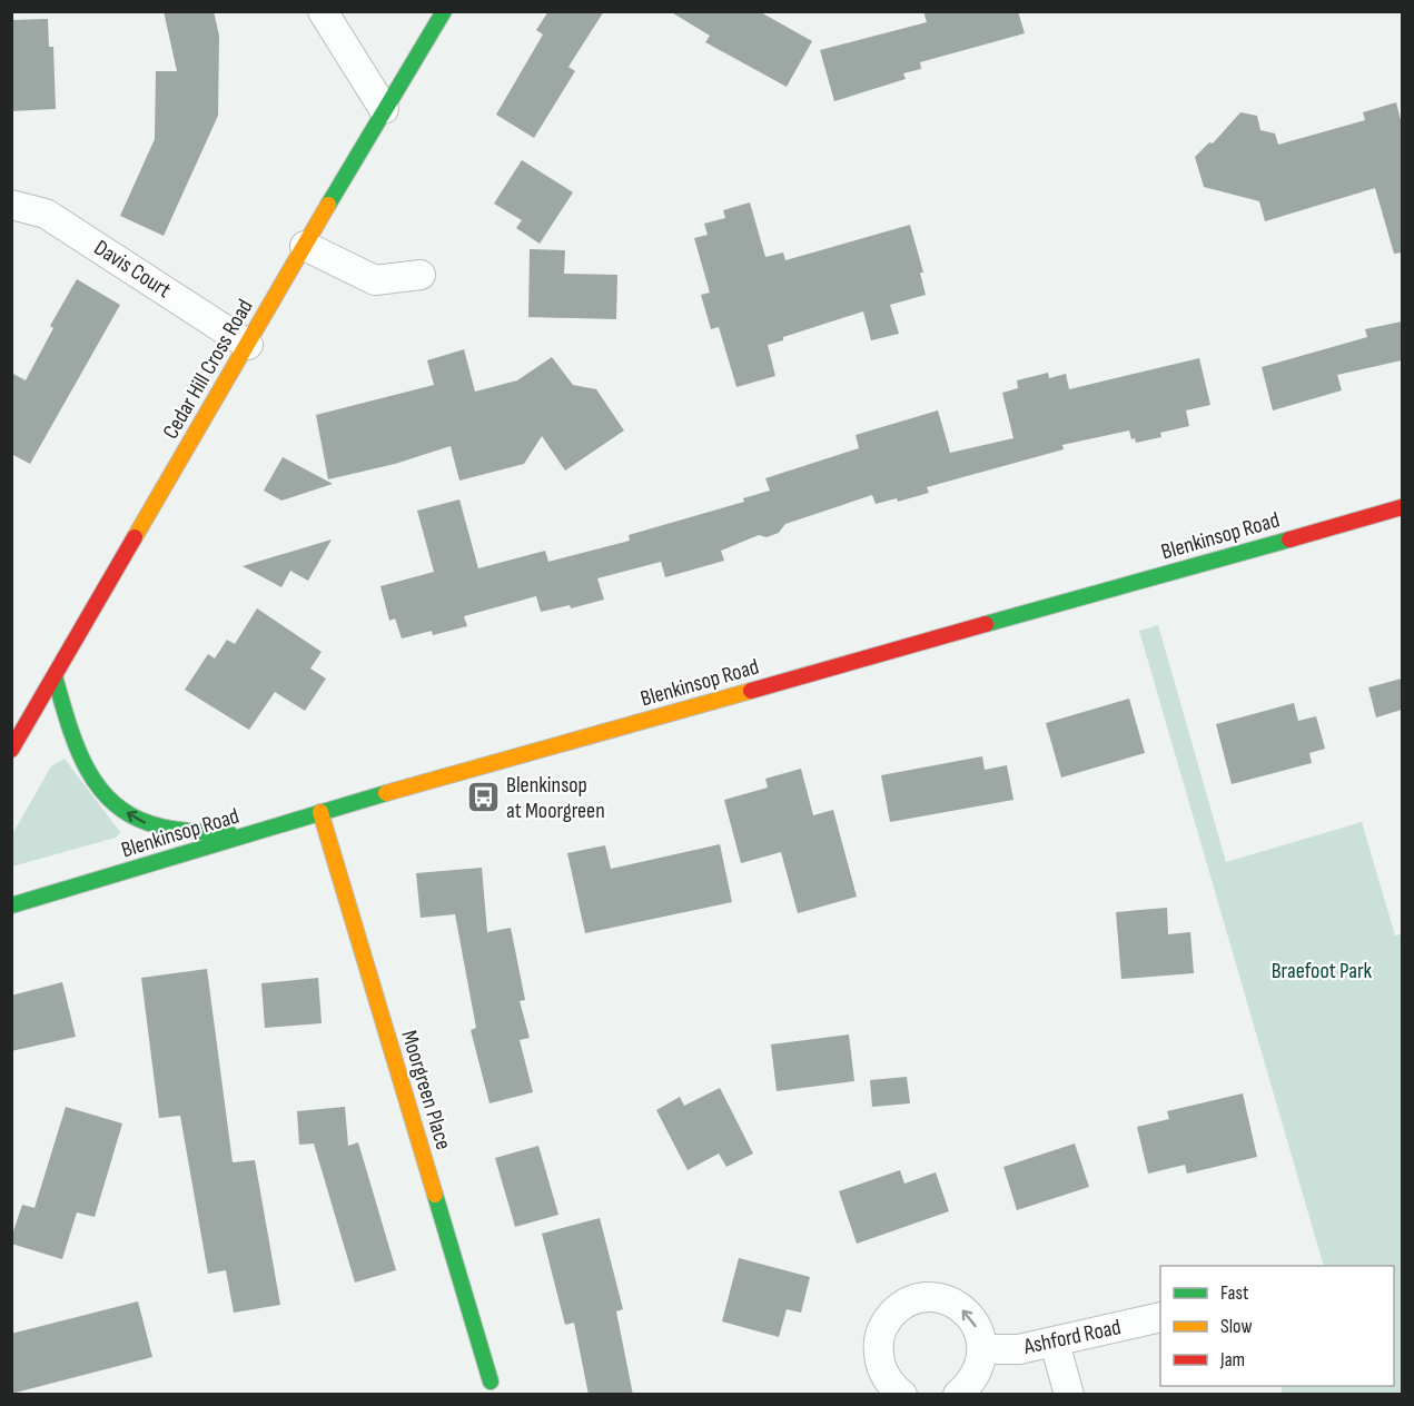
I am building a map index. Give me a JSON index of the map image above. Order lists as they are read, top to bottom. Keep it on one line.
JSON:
{"streets":{"street":["Davis Court","Cedar Hill Cross Road","Blenkinsop Road","Moorgreen Place","Ashford Road"]},"crossings":[["Davis Court","Cedar Hill Cross Road"],["Blenkinsop Road","Moorgreen Place"]],"parks":["Braefoot Park"],"places":{"bus stop":["Blenkinsop at Moorgreen"]},"legend":["Fast","Slow","Jam"]}
